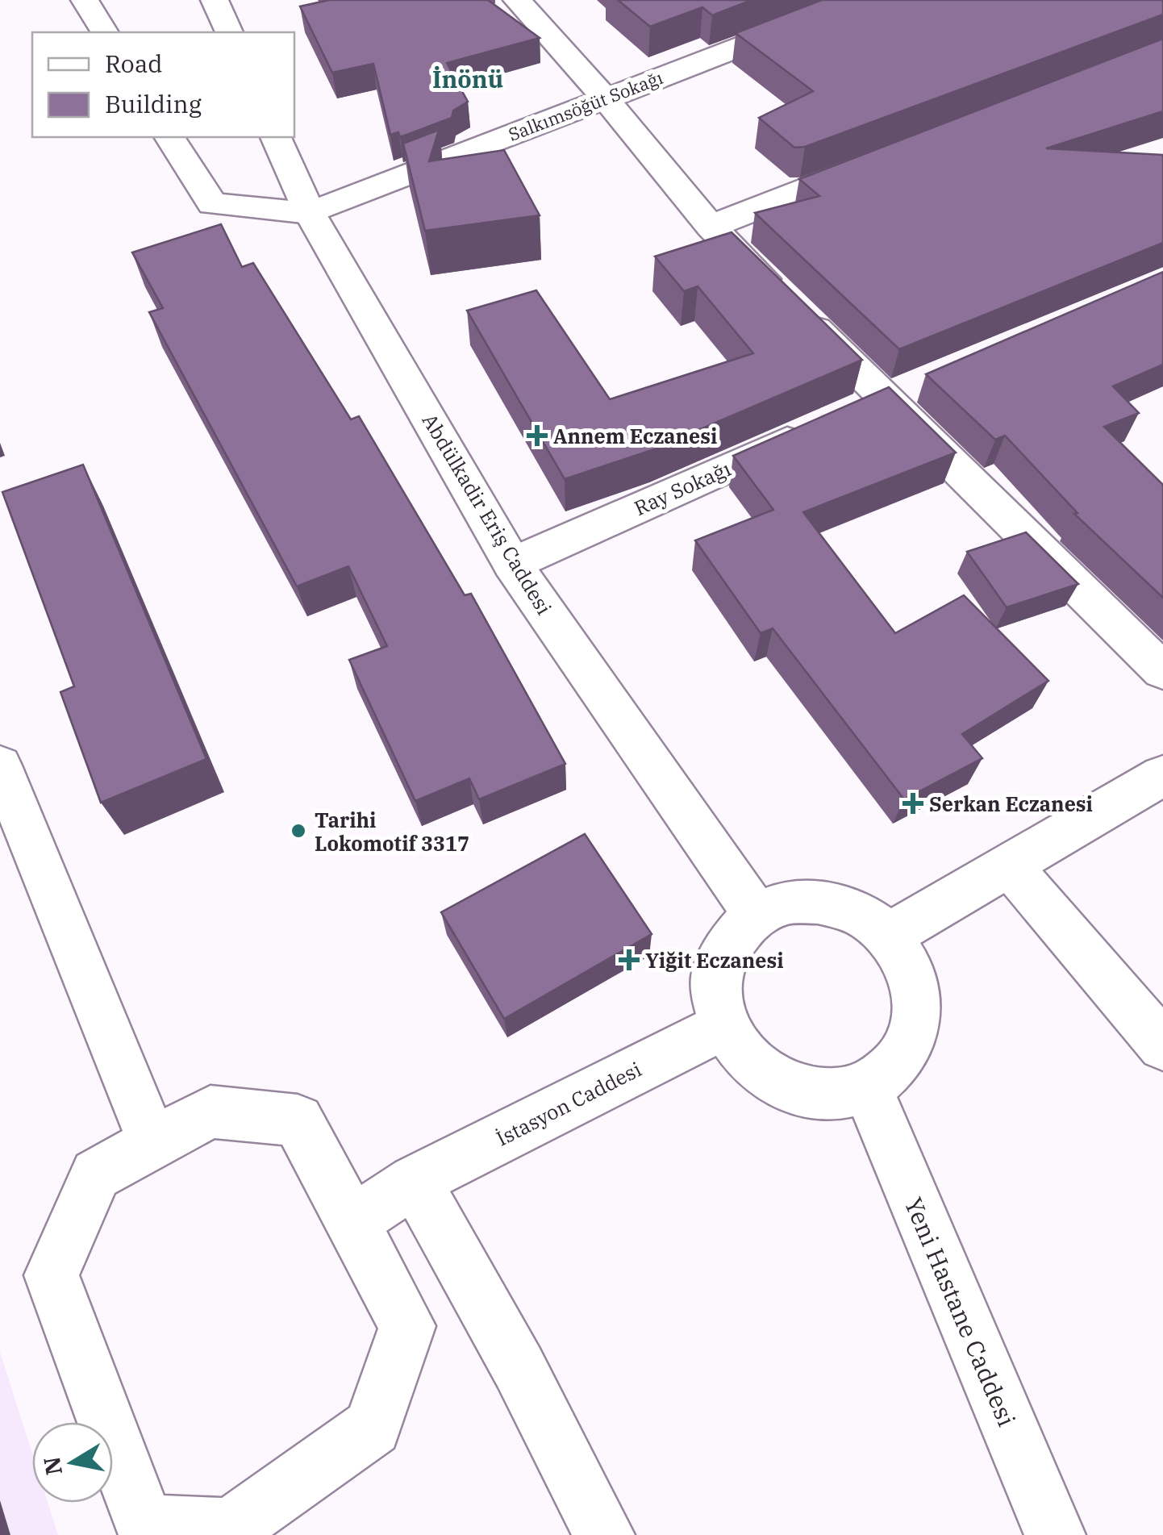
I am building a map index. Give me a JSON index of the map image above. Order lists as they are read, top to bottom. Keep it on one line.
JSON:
{"streets":{"street":["Salkımsöğüt Sokağı","Ray Sokağı","Abdülkadir Eriş Caddesi","İstasyon Caddesi","Yeni Hastane Caddesi"]},"crossings":[["Salkımsöğüt Sokağı","Abdülkadir Eriş Caddesi"],["Ray Sokağı","Abdülkadir Eriş Caddesi"],["Abdülkadir Eriş Caddesi","İstasyon Caddesi"],["Abdülkadir Eriş Caddesi","Yeni Hastane Caddesi"],["İstasyon Caddesi","Yeni Hastane Caddesi"]],"districts":["İnönü"],"places":{"health":["Annem Eczanesi","Serkan Eczanesi","Yiğit Eczanesi"],"other":["Tarihi Lokomotif 3317"]},"legend":["Road","Building"],"north":"left"}
